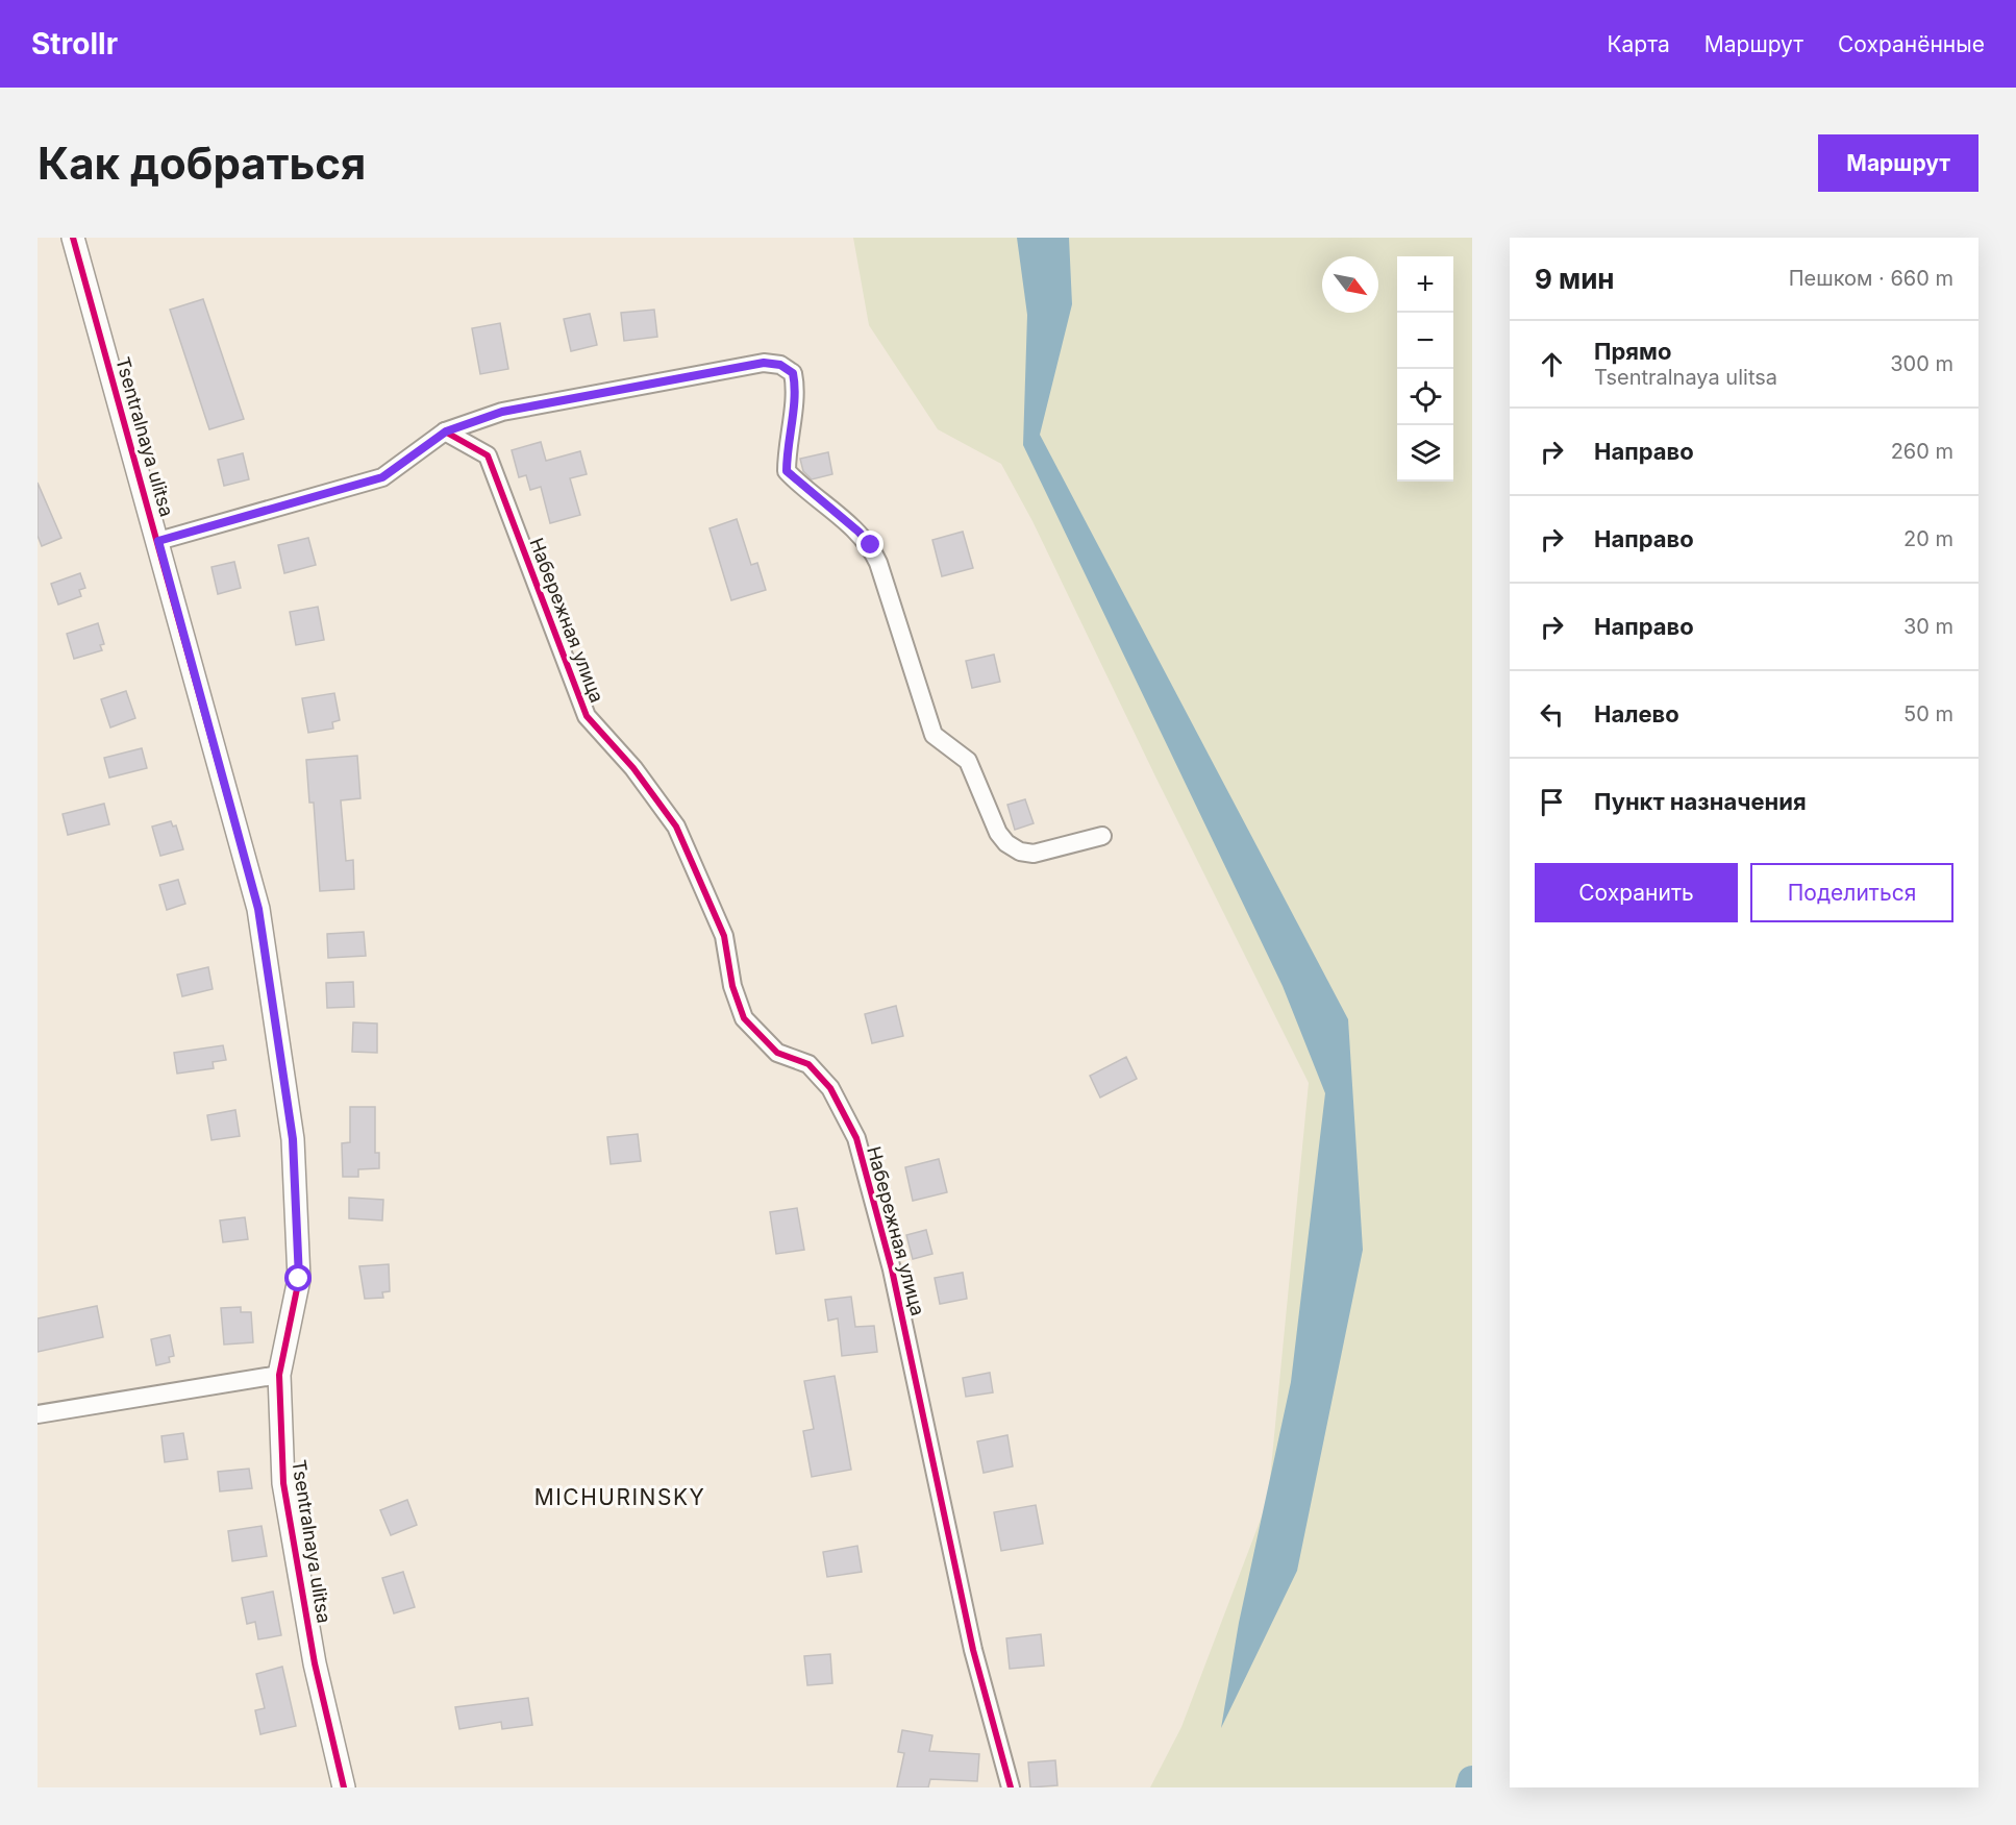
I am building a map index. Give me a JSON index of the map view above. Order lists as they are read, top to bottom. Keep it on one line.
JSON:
{"streets":{"street":["Tsentralnaya ulitsa","Набережная улица"]},"districts":["MICHURINSKY"],"north":"bottom right","page":{"header":"Strollr","nav":["Карта","Маршрут","Сохранённые"],"buttons":["Маршрут",["Сохранить","Поделиться"]],"title":"Как добраться","heading":["9 мин","Пешком · 660 m"],"map_buttons":["+","−"],"list":[["Прямо","Tsentralnaya ulitsa","300 m"],["Направо","260 m"],["Направо","20 m"],["Направо","30 m"],["Налево","50 m"],"Пункт назначения"]}}
